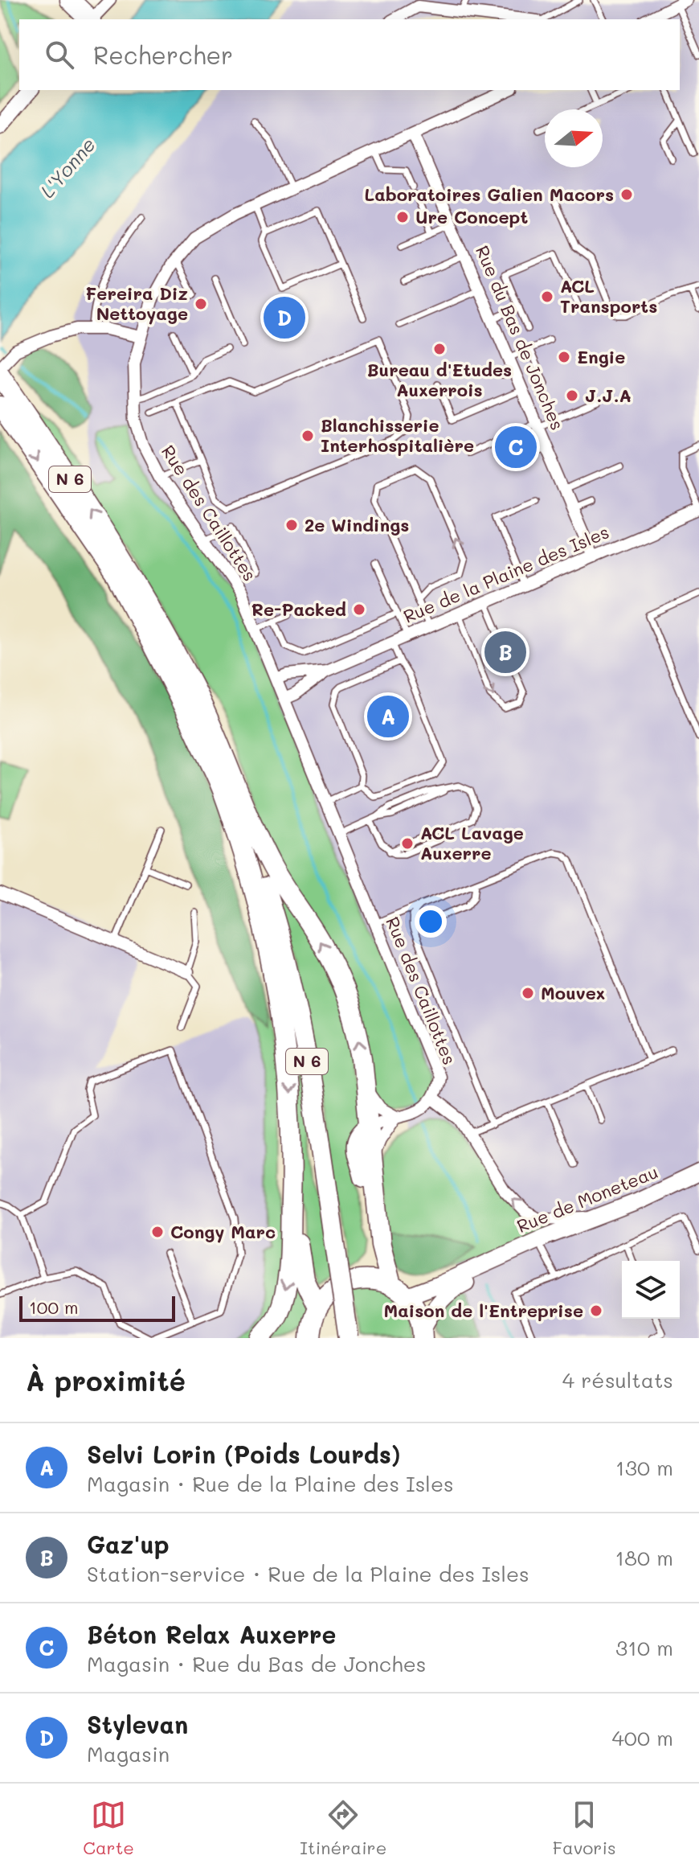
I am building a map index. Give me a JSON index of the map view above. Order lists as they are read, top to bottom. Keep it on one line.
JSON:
{"streets":{"main road":["N 6","Rue de Moneteau"],"street":["Rue du Bas de Jonches","Rue des Caillottes","Rue de la Plaine des Isles"]},"crossings":[["Rue du Bas de Jonches","Rue des Caillottes"],["Rue du Bas de Jonches","Rue de la Plaine des Isles"],["Rue des Caillottes","Rue de la Plaine des Isles"]],"water":["L'Yonne"],"places":["Laboratoires Galien Macors","Ure Concept","ACL Transports","Fereira Diz Nettoyage","Bureau d'Etudes Auxerrois","Engie","J.J.A","Blanchisserie Interhospitalière","2e Windings","Re-Packed","ACL Lavage Auxerre","Mouvex","Congy Marc","Maison de l'Entreprise"],"scale_bar":"100 m","north":"right","page":{"search":"Rechercher","pins":["D","C","B","A"],"scale":"100 m","heading":["À proximité","4 résultats"],"list":[{"mark":"A","name":"Selvi Lorin (Poids Lourds)","note":"Magasin · Rue de la Plaine des Isles","value":"130 m"},{"mark":"B","name":"Gaz'up","note":"Station-service · Rue de la Plaine des Isles","value":"180 m"},{"mark":"C","name":"Béton Relax Auxerre","note":"Magasin · Rue du Bas de Jonches","value":"310 m"},{"mark":"D","name":"Stylevan","note":"Magasin","value":"400 m"}],"nav":["Carte","Itinéraire","Favoris"]}}
